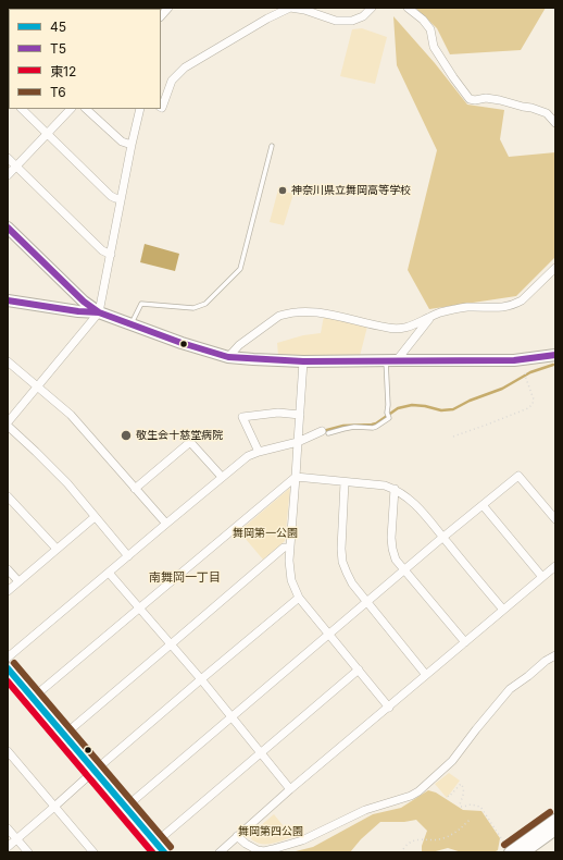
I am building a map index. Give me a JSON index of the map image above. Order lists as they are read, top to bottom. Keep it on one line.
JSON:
{"districts":["南舞岡一丁目"],"parks":["舞岡第一公園","舞岡第四公園"],"places":["神奈川県立舞岡高等学校","敬生会十慈堂病院"],"lines":["transit line T5","transit line T6","transit line 45","transit line 東12"],"legend":["45","T5","東12","T6"]}
